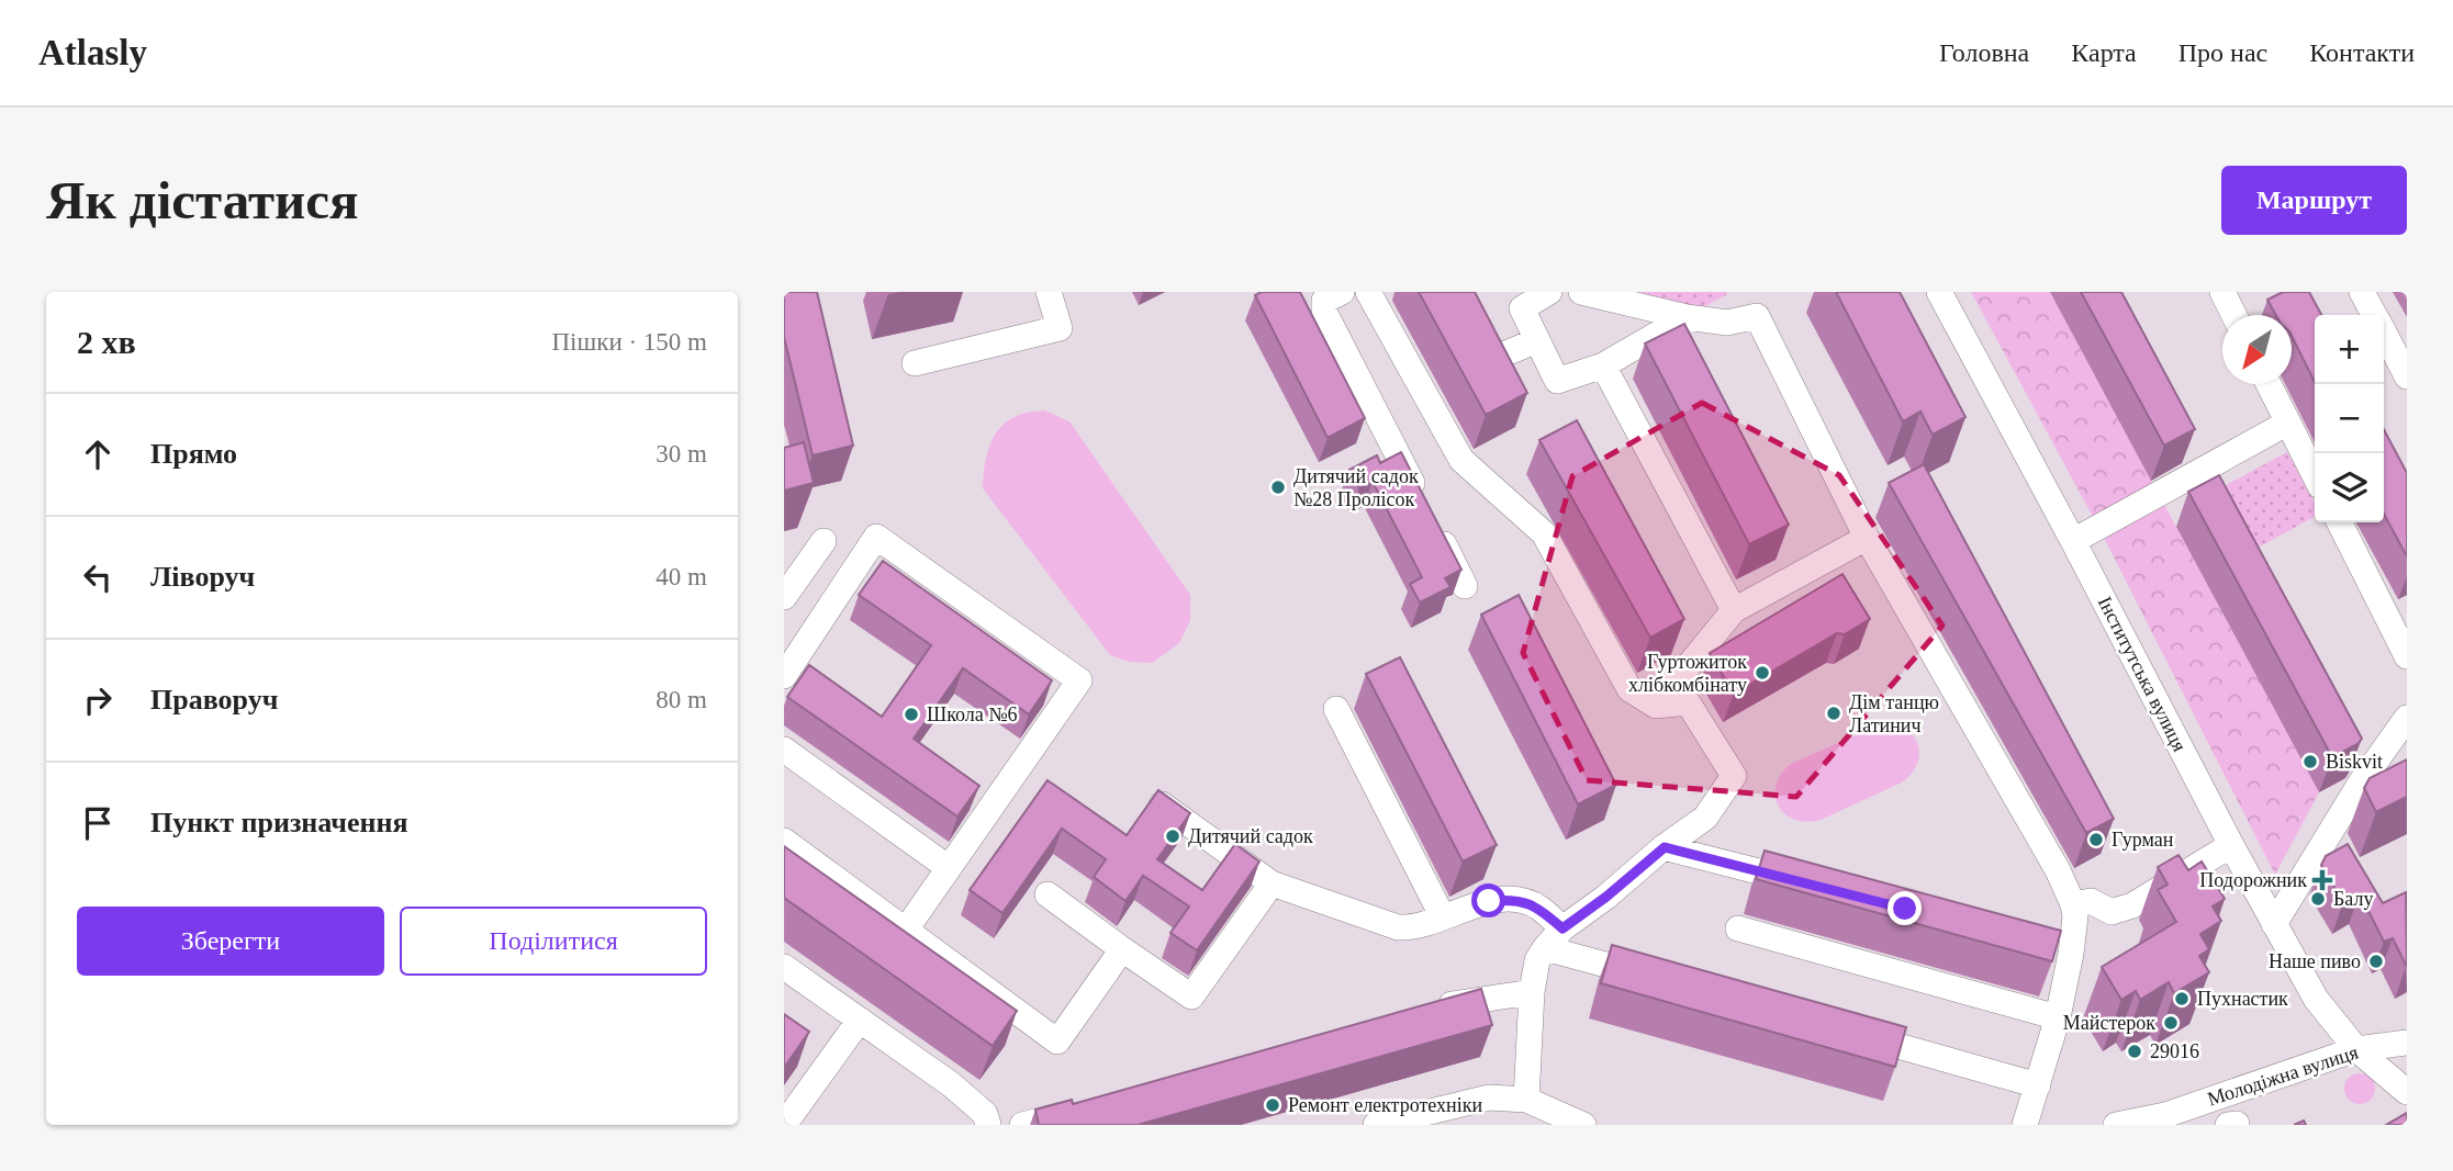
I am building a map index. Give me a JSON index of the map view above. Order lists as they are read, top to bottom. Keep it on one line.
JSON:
{"streets":{"street":["Інститутська вулиця","Молодіжна вулиця"]},"crossings":[["Інститутська вулиця","Молодіжна вулиця"]],"places":{"other":["Дитячий садок №28 Пролісок","Гуртожиток хлібкомбінату","Дім танцю Латинич","Школа №6","Biskvit","Дитячий садок","Гурман","Балу","Наше пиво","Пухнастик","Майстерок","29016","Ремонт електротехніки"],"health":["Подорожник"]},"north":"bottom left","page":{"header":"Atlasly","nav":["Головна","Карта","Про нас","Контакти"],"buttons":["Маршрут",["Зберегти","Поділитися"]],"title":"Як дістатися","heading":["2 хв","Пішки · 150 m"],"map_buttons":["+","−"],"list":[["Прямо","30 m"],["Ліворуч","40 m"],["Праворуч","80 m"],"Пункт призначення"]}}
